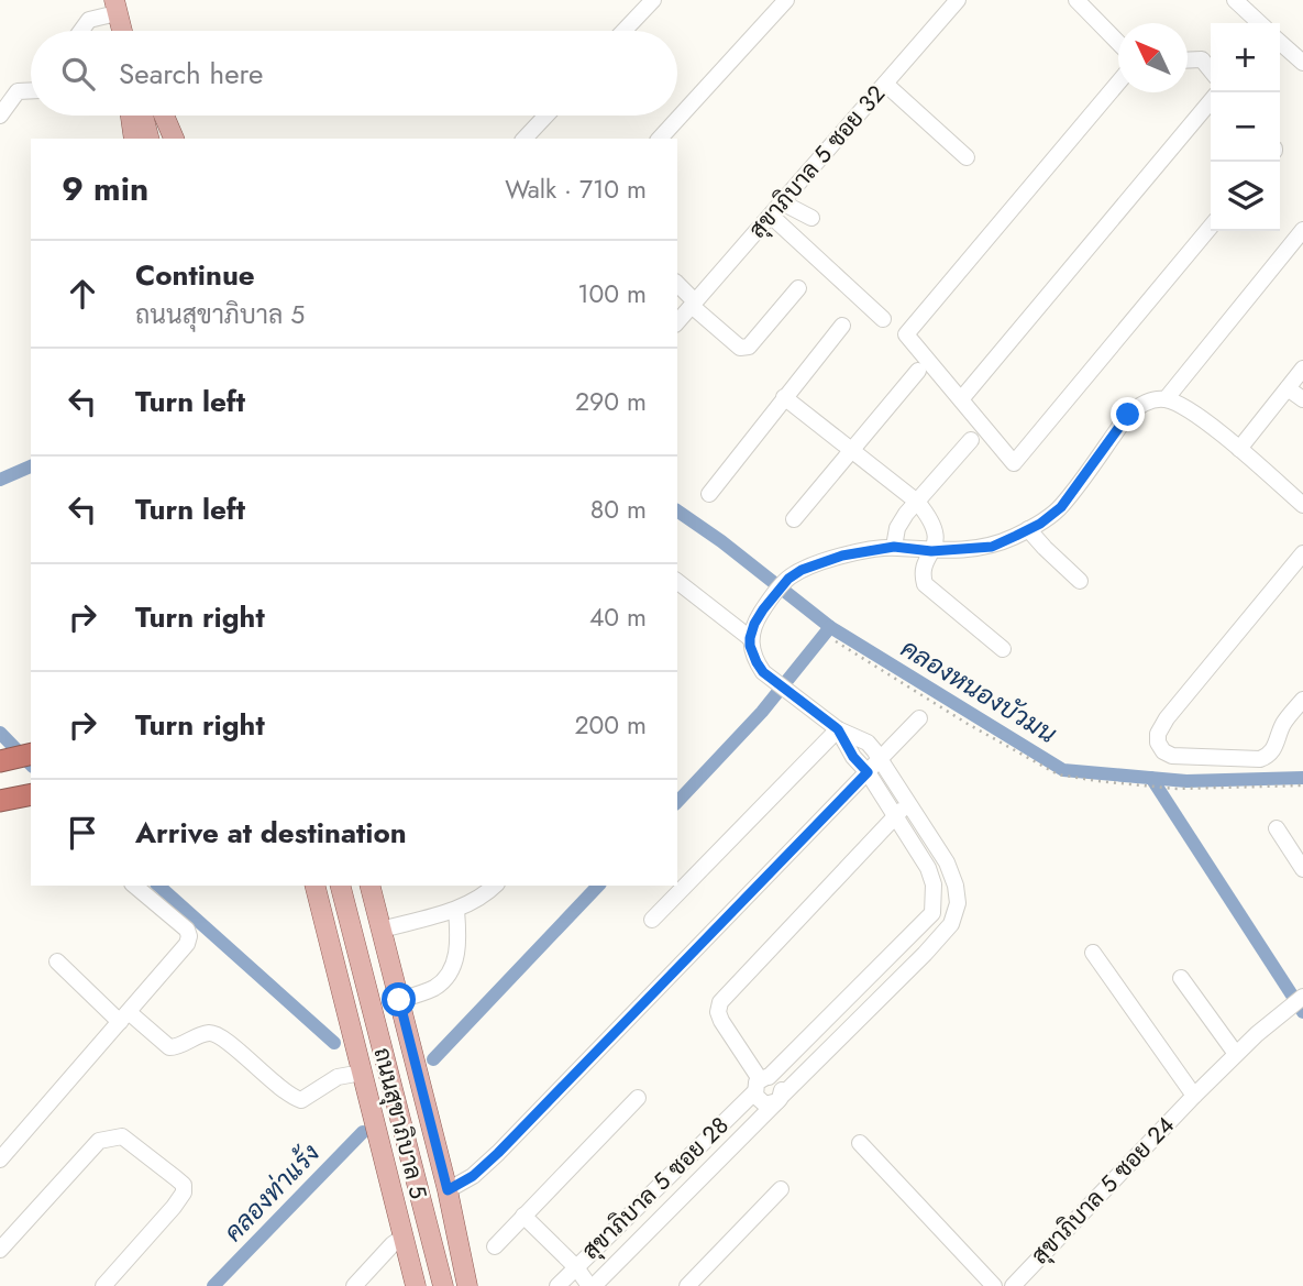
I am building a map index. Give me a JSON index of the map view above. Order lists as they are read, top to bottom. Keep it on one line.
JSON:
{"streets":{"main road":["ถนนสุขาภิบาล 5"],"street":["สุขาภิบาล 5 ซอย 32","สุขาภิบาล 5 ซอย 28","สุขาภิบาล 5 ซอย 24"]},"water":["คลองหนองบัวมน","คลองท่าแร้ง"],"north":"top left","page":{"map_buttons":["+","−"],"search":"Search here","heading":["9 min","Walk · 710 m"],"list":[["Continue","ถนนสุขาภิบาล 5","100 m"],["Turn left","290 m"],["Turn left","80 m"],["Turn right","40 m"],["Turn right","200 m"],"Arrive at destination"]}}
